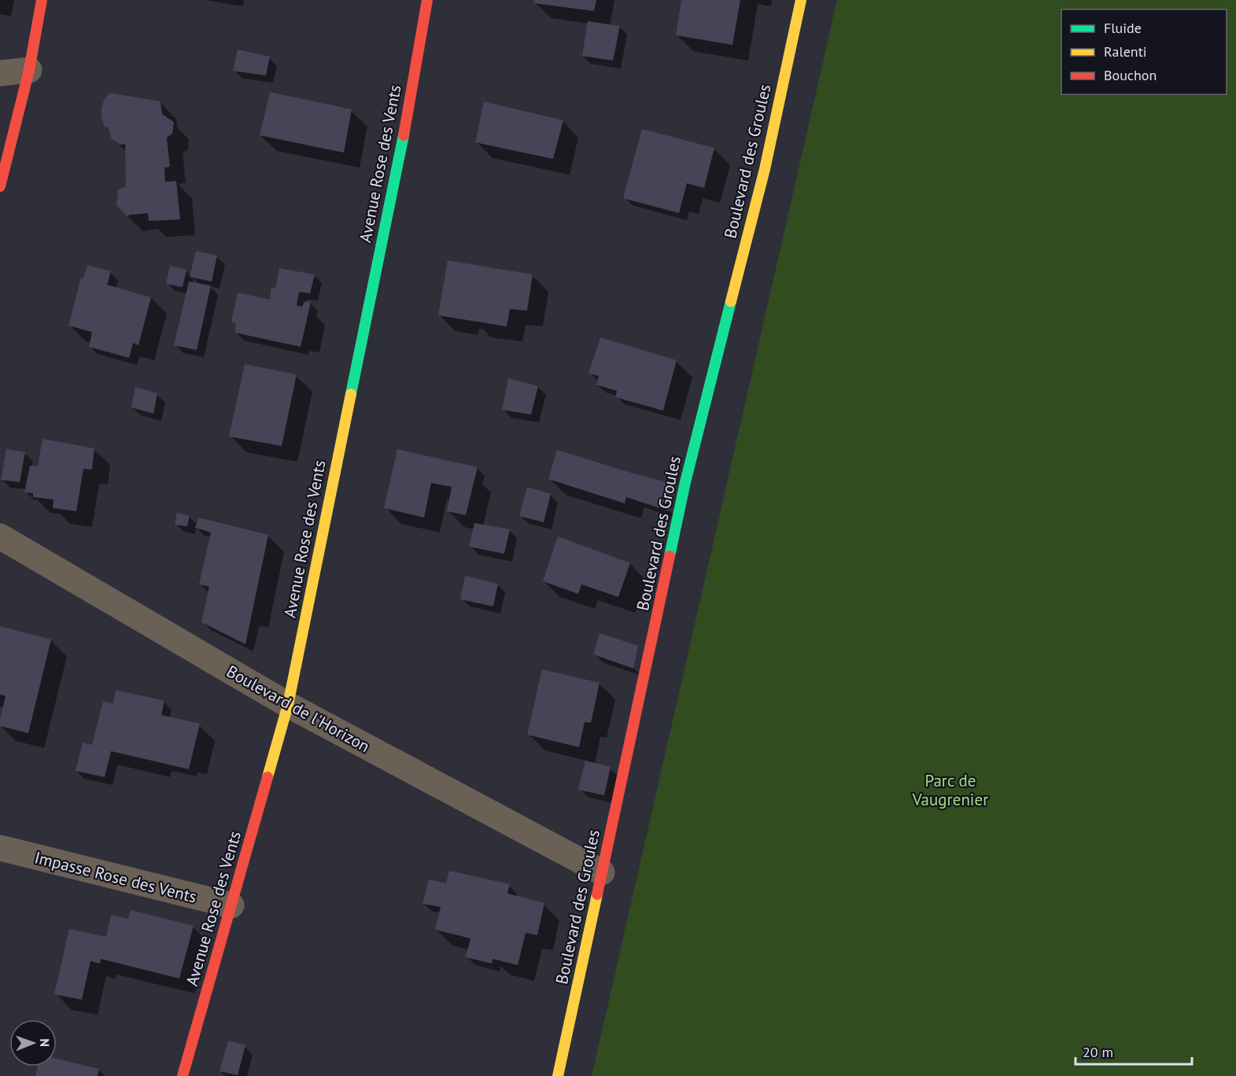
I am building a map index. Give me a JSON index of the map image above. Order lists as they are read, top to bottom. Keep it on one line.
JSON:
{"streets":{"street":["Boulevard des Groules","Avenue Rose des Vents","Boulevard de l'Horizon","Impasse Rose des Vents"]},"crossings":[["Boulevard des Groules","Boulevard de l'Horizon"],["Avenue Rose des Vents","Boulevard de l'Horizon"],["Avenue Rose des Vents","Impasse Rose des Vents"]],"parks":["Parc de Vaugrenier"],"legend":["Fluide","Ralenti","Bouchon"],"scale_bar":"20 m","north":"right"}
